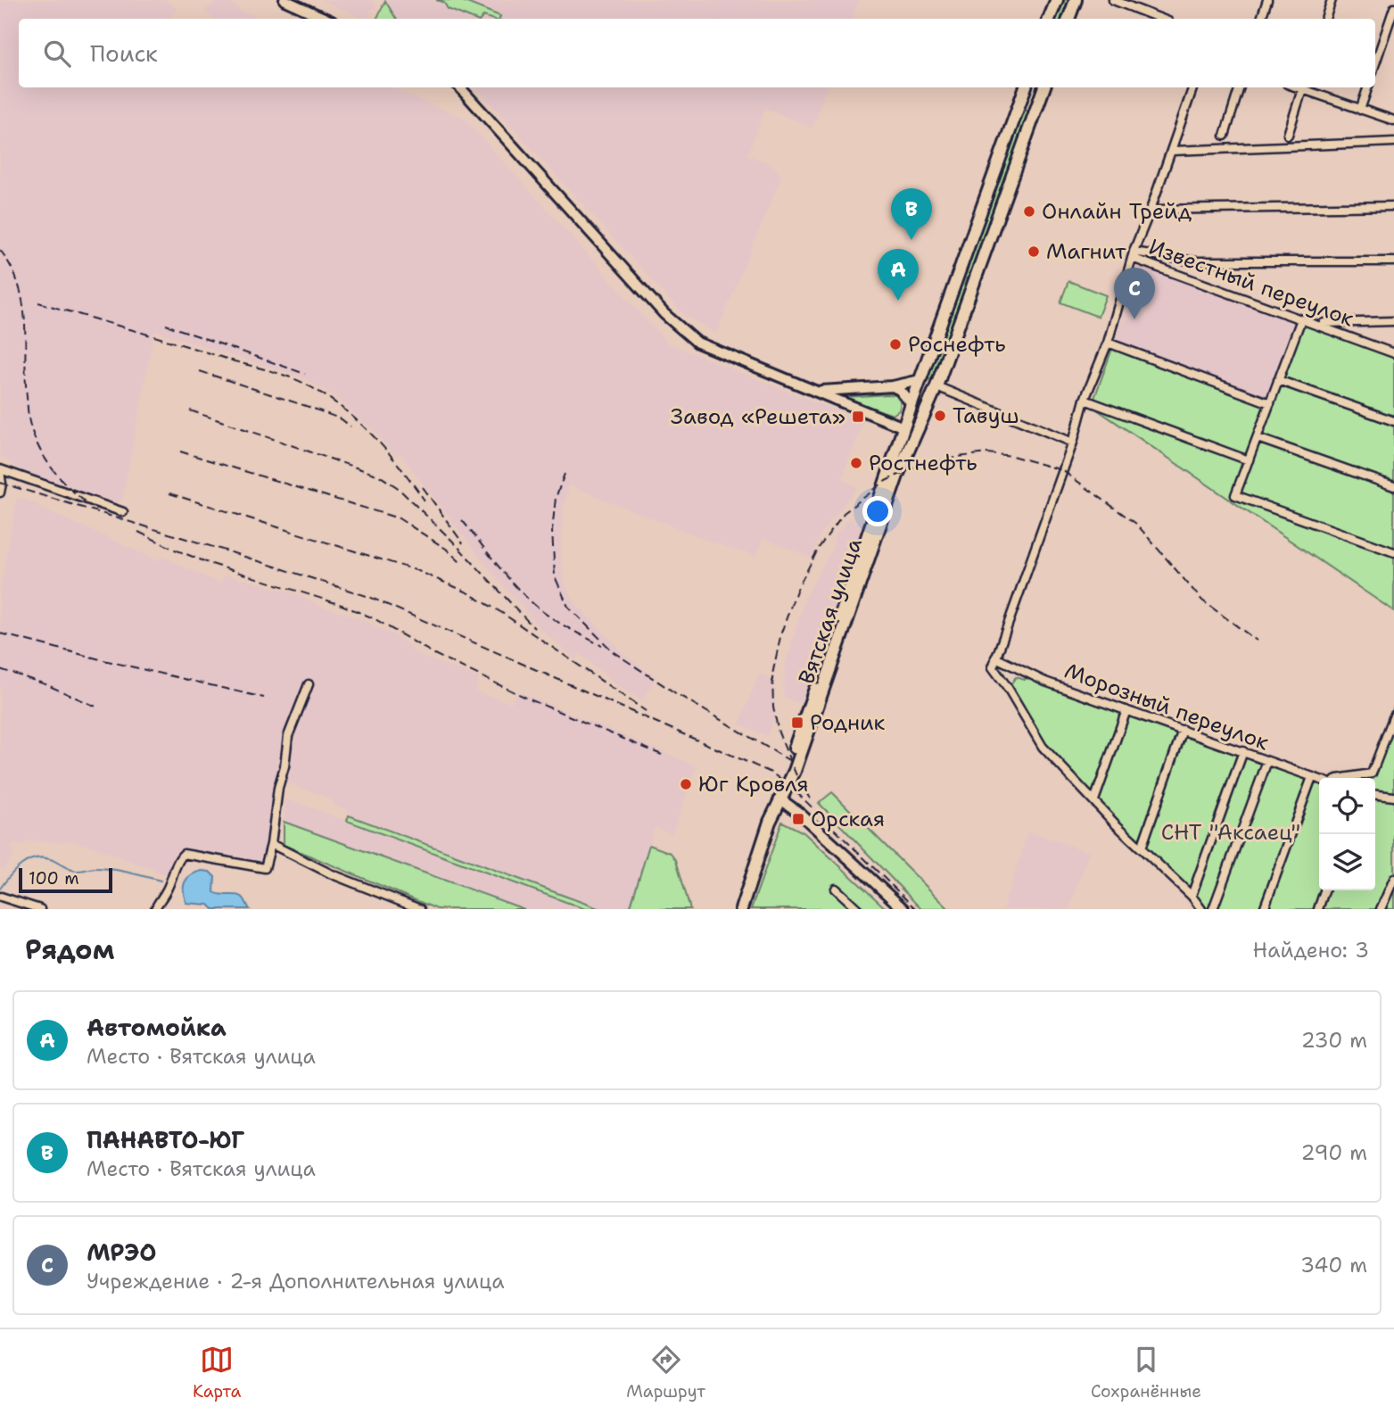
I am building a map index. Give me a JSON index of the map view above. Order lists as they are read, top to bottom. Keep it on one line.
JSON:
{"streets":{"main road":["Вятская улица"],"street":["Известный переулок","Морозный переулок"]},"parks":["СНТ \"Аксаец\""],"places":{"other":["Онлайн Трейд","Магнит","Роснефть","Тавуш","Ростнефть","Юг Кровля"],"transit":["Завод «Решета»","Родник","Орская"]},"scale_bar":"100 m","page":{"search":"Поиск","pins":["B","A","C"],"scale":"100 m","heading":["Рядом","Найдено: 3"],"list":[{"mark":"A","name":"Автомойка","note":"Место · Вятская улица","value":"230 m"},{"mark":"B","name":"ПАНАВТО-ЮГ","note":"Место · Вятская улица","value":"290 m"},{"mark":"C","name":"МРЭО","note":"Учреждение · 2-я Дополнительная улица","value":"340 m"}],"nav":["Карта","Маршрут","Сохранённые"]}}
